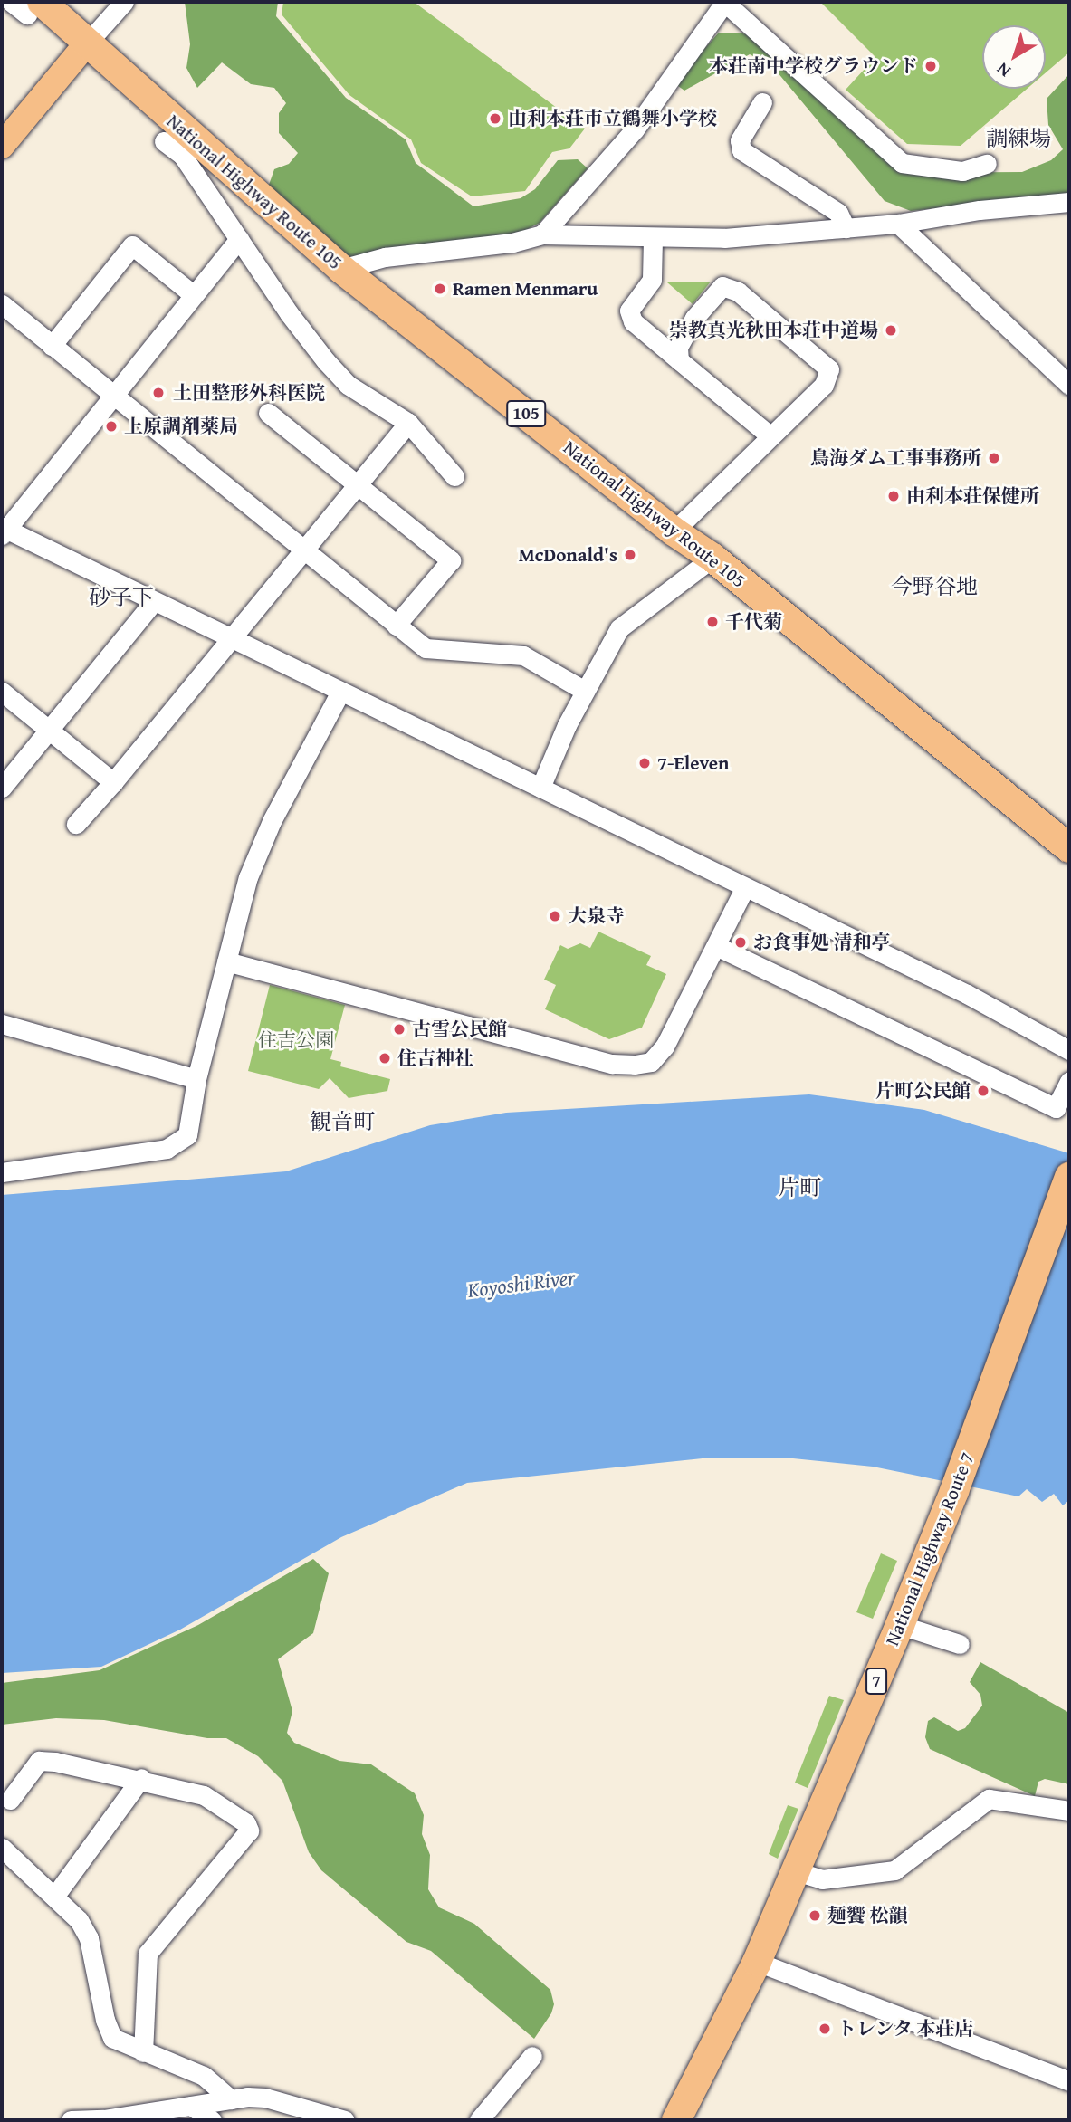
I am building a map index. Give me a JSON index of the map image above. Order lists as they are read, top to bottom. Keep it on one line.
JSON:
{"streets":{"highway":["National Highway Route 105","105","National Highway Route 7","7"]},"districts":["調練場","今野谷地","砂子下","観音町","片町"],"water":["Koyoshi River"],"parks":["住吉公園"],"places":["本荘南中学校グラウンド","由利本荘市立鶴舞小学校","Ramen Menmaru","崇教真光秋田本荘中道場","土田整形外科医院","上原調剤薬局","鳥海ダム工事事務所","由利本荘保健所","McDonald's","千代菊","7-Eleven","大泉寺","お食事処 清和亭","古雪公民館","住吉神社","片町公民館","麺饗 松韻","トレンタ 本荘店"],"north":"bottom left"}
